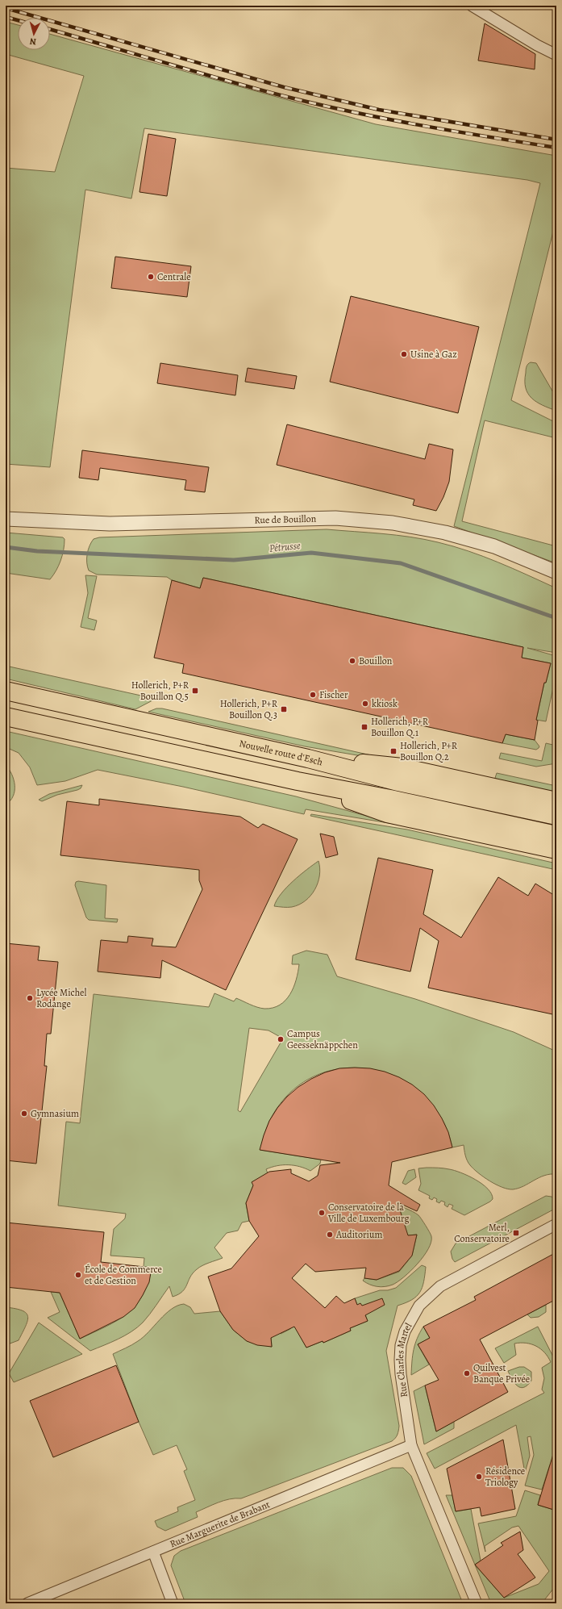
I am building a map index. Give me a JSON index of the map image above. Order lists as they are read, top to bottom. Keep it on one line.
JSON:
{"streets":{"highway":["Nouvelle route d'Esch"],"street":["Rue de Bouillon","Rue Charles Martel","Rue Marguerite de Brabant"]},"crossings":[["Rue Charles Martel","Rue Marguerite de Brabant"]],"water":["Pétrusse"],"places":{"other":["Centrale","Usine à Gaz","Bouillon","Fischer","kkiosk","Lycée Michel Rodange","Campus Geesseknäppchen","Gymnasium","Conservatoire de la Ville de Luxembourg","Auditorium","École de Commerce et de Gestion","Quilvest Banque Privée","Résidence Triology"],"transit":["Hollerich, P+R Bouillon Q.5","Hollerich, P+R Bouillon Q.3","Hollerich, P+R Bouillon Q.1","Hollerich, P+R Bouillon Q.2","Merl, Conservatoire"]},"north":"bottom"}
